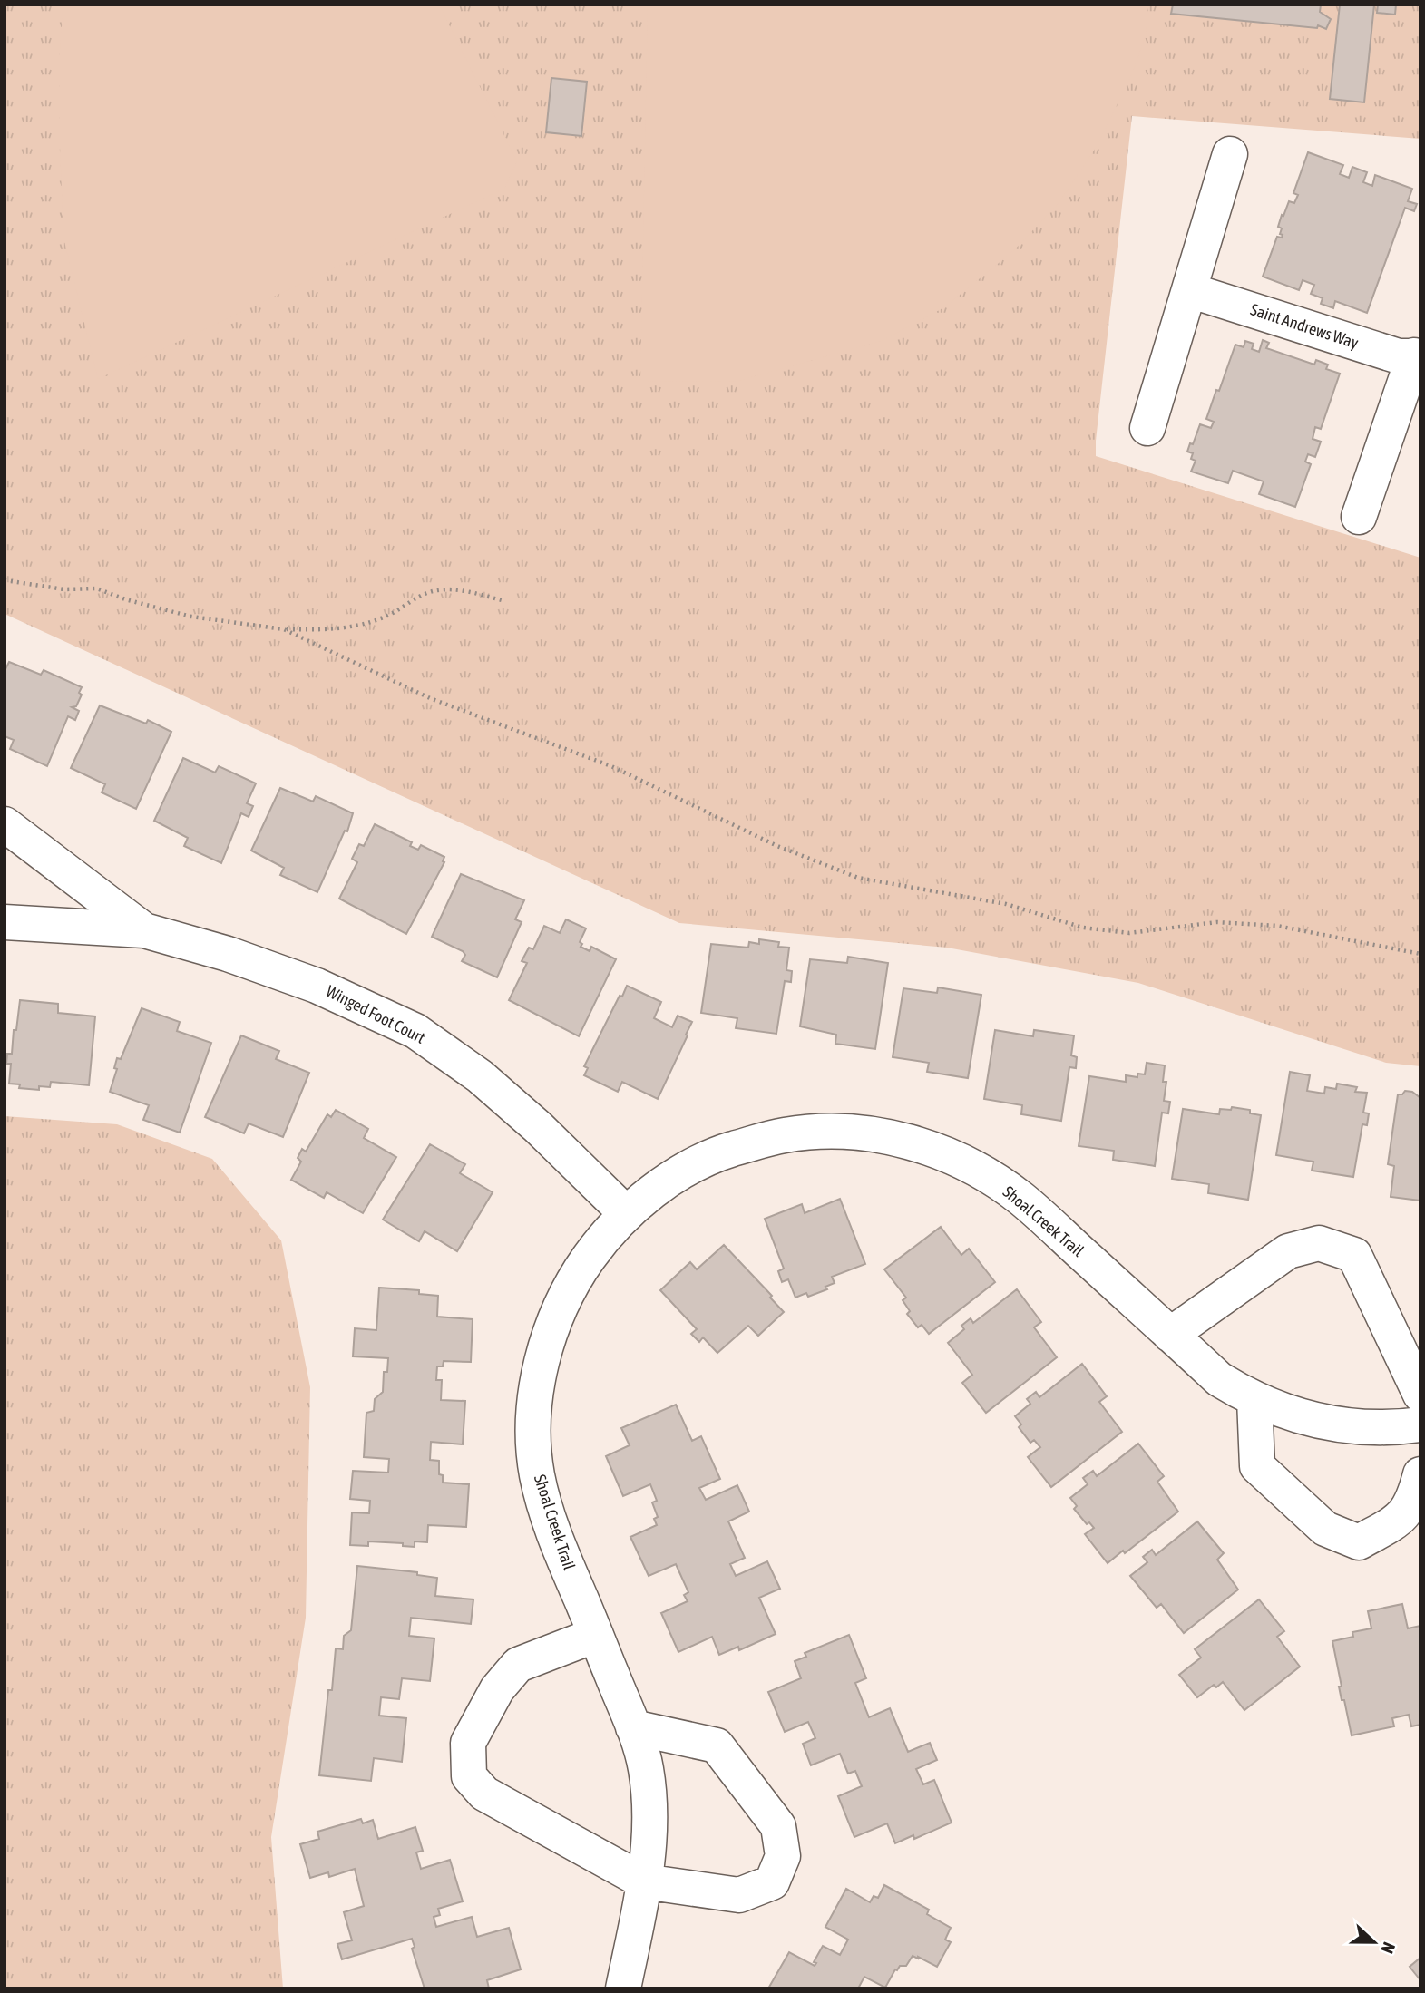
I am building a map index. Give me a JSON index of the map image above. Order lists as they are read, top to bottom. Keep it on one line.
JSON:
{"streets":{"street":["Saint Andrews Way","Winged Foot Court","Shoal Creek Trail"]},"crossings":[["Winged Foot Court","Shoal Creek Trail"]],"north":"right"}
